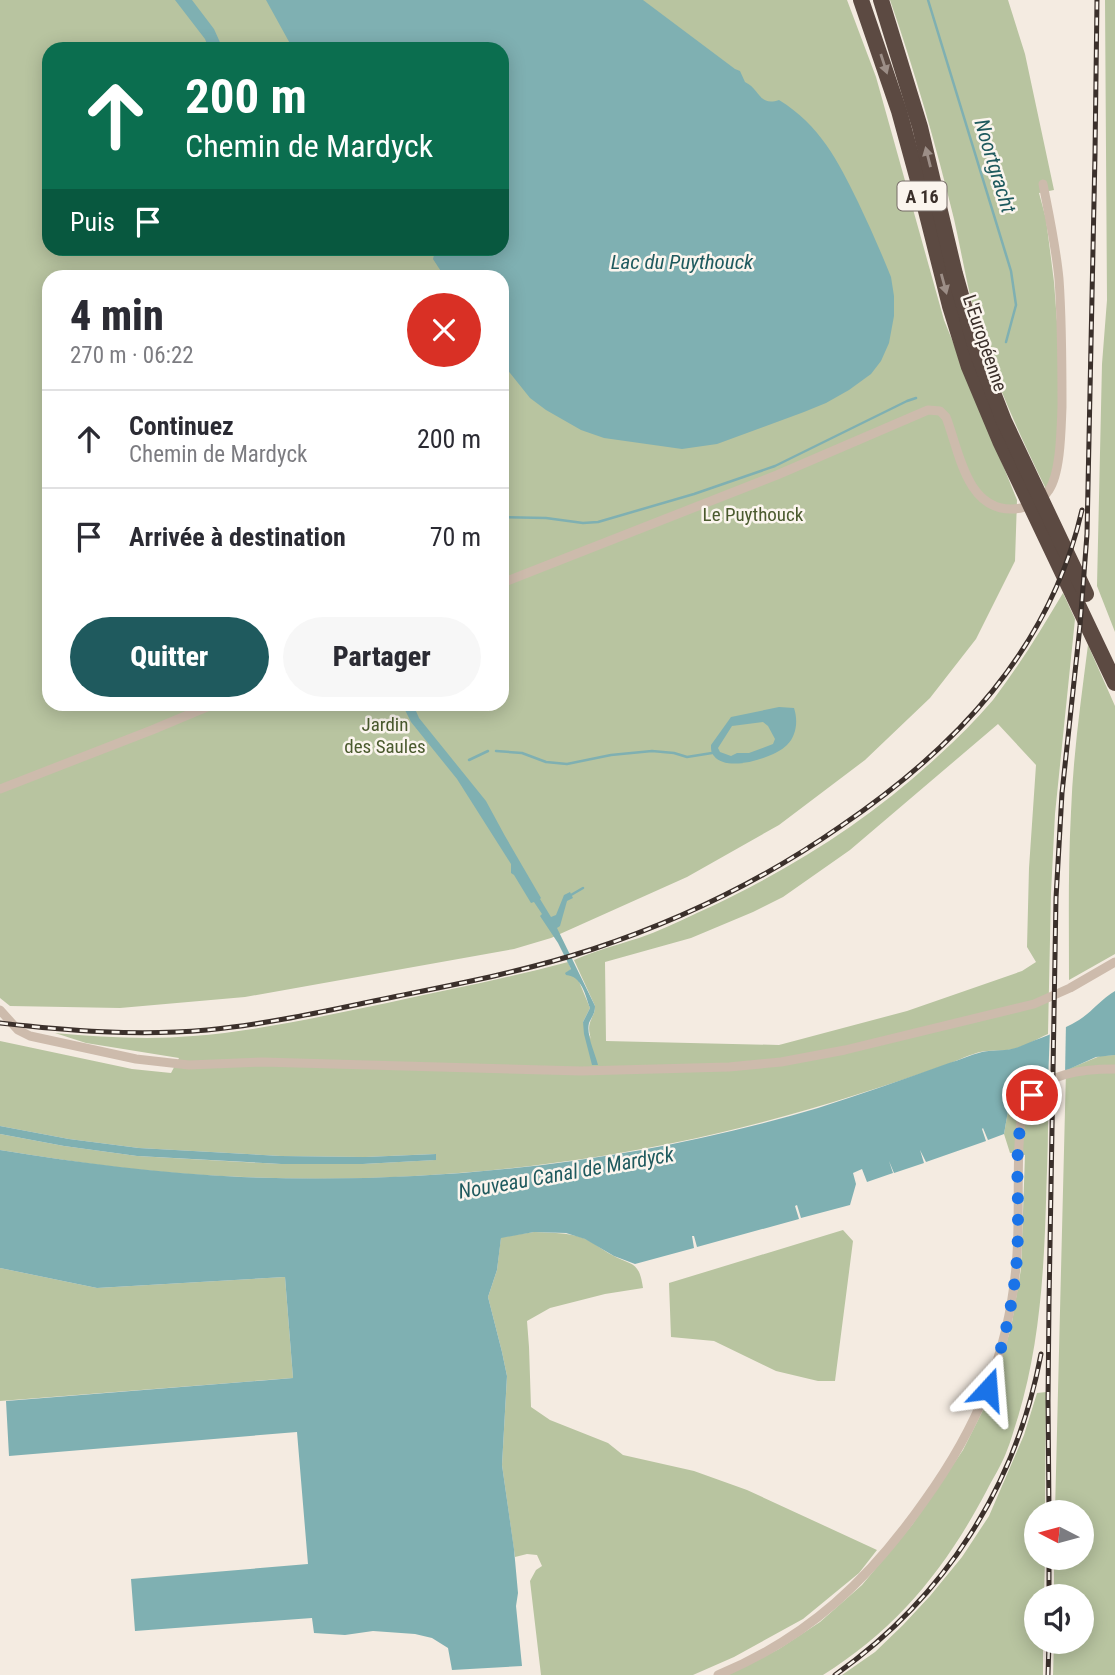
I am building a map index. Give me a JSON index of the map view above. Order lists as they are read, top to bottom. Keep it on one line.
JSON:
{"streets":{"highway":["A 16","L'Européenne"]},"water":["Noortgracht","Lac du Puythouck","Nouveau Canal de Mardyck"],"parks":["Le Puythouck","Jardin des Saules"],"north":"left","page":{"turn":["200 m","Chemin de Mardyck"],"then":"Puis","heading":["4 min","270 m · 06:22"],"list":[{"name":"Continuez","note":"Chemin de Mardyck","value":"200 m"},{"name":"Arrivée à destination","value":"70 m"}],"buttons":["Quitter","Partager"]}}
